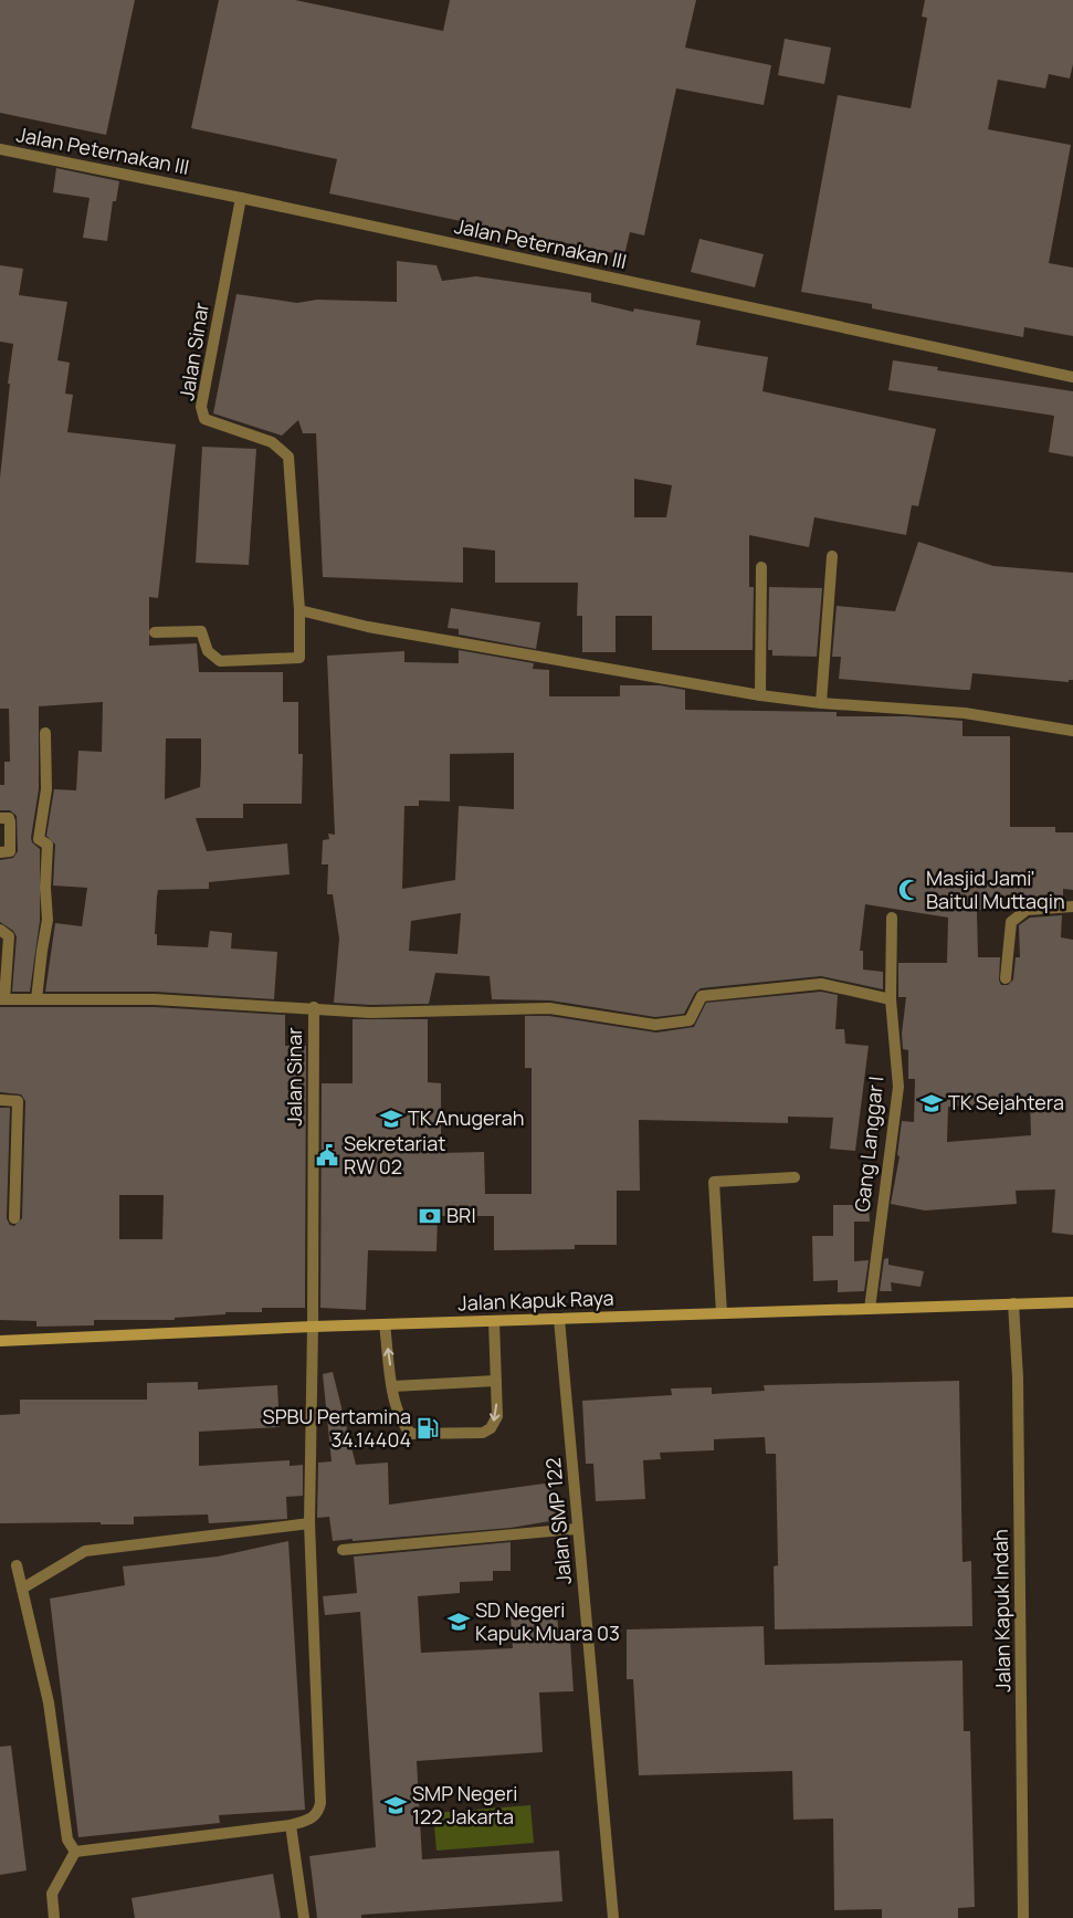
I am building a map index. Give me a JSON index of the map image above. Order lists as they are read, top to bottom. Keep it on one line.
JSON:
{"streets":{"main road":["Jalan Kapuk Raya"],"street":["Jalan Peternakan III","Jalan Sinar","Gang Langgar I","Jalan SMP 122","Jalan Kapuk Indah"]},"crossings":[["Jalan Peternakan III","Jalan Sinar"],["Jalan Sinar","Jalan Kapuk Raya"],["Gang Langgar I","Jalan Kapuk Raya"],["Jalan Kapuk Raya","Jalan SMP 122"],["Jalan Kapuk Raya","Jalan Kapuk Indah"]],"places":{"mosque":["Masjid Jami' Baitul Muttaqin"],"school or university":["TK Sejahtera","TK Anugerah","SD Negeri Kapuk Muara 03","SMP Negeri 122 Jakarta"],"public building":["Sekretariat RW 02"],"bank":["BRI"],"fuel station":["SPBU Pertamina 34.14404"]}}
